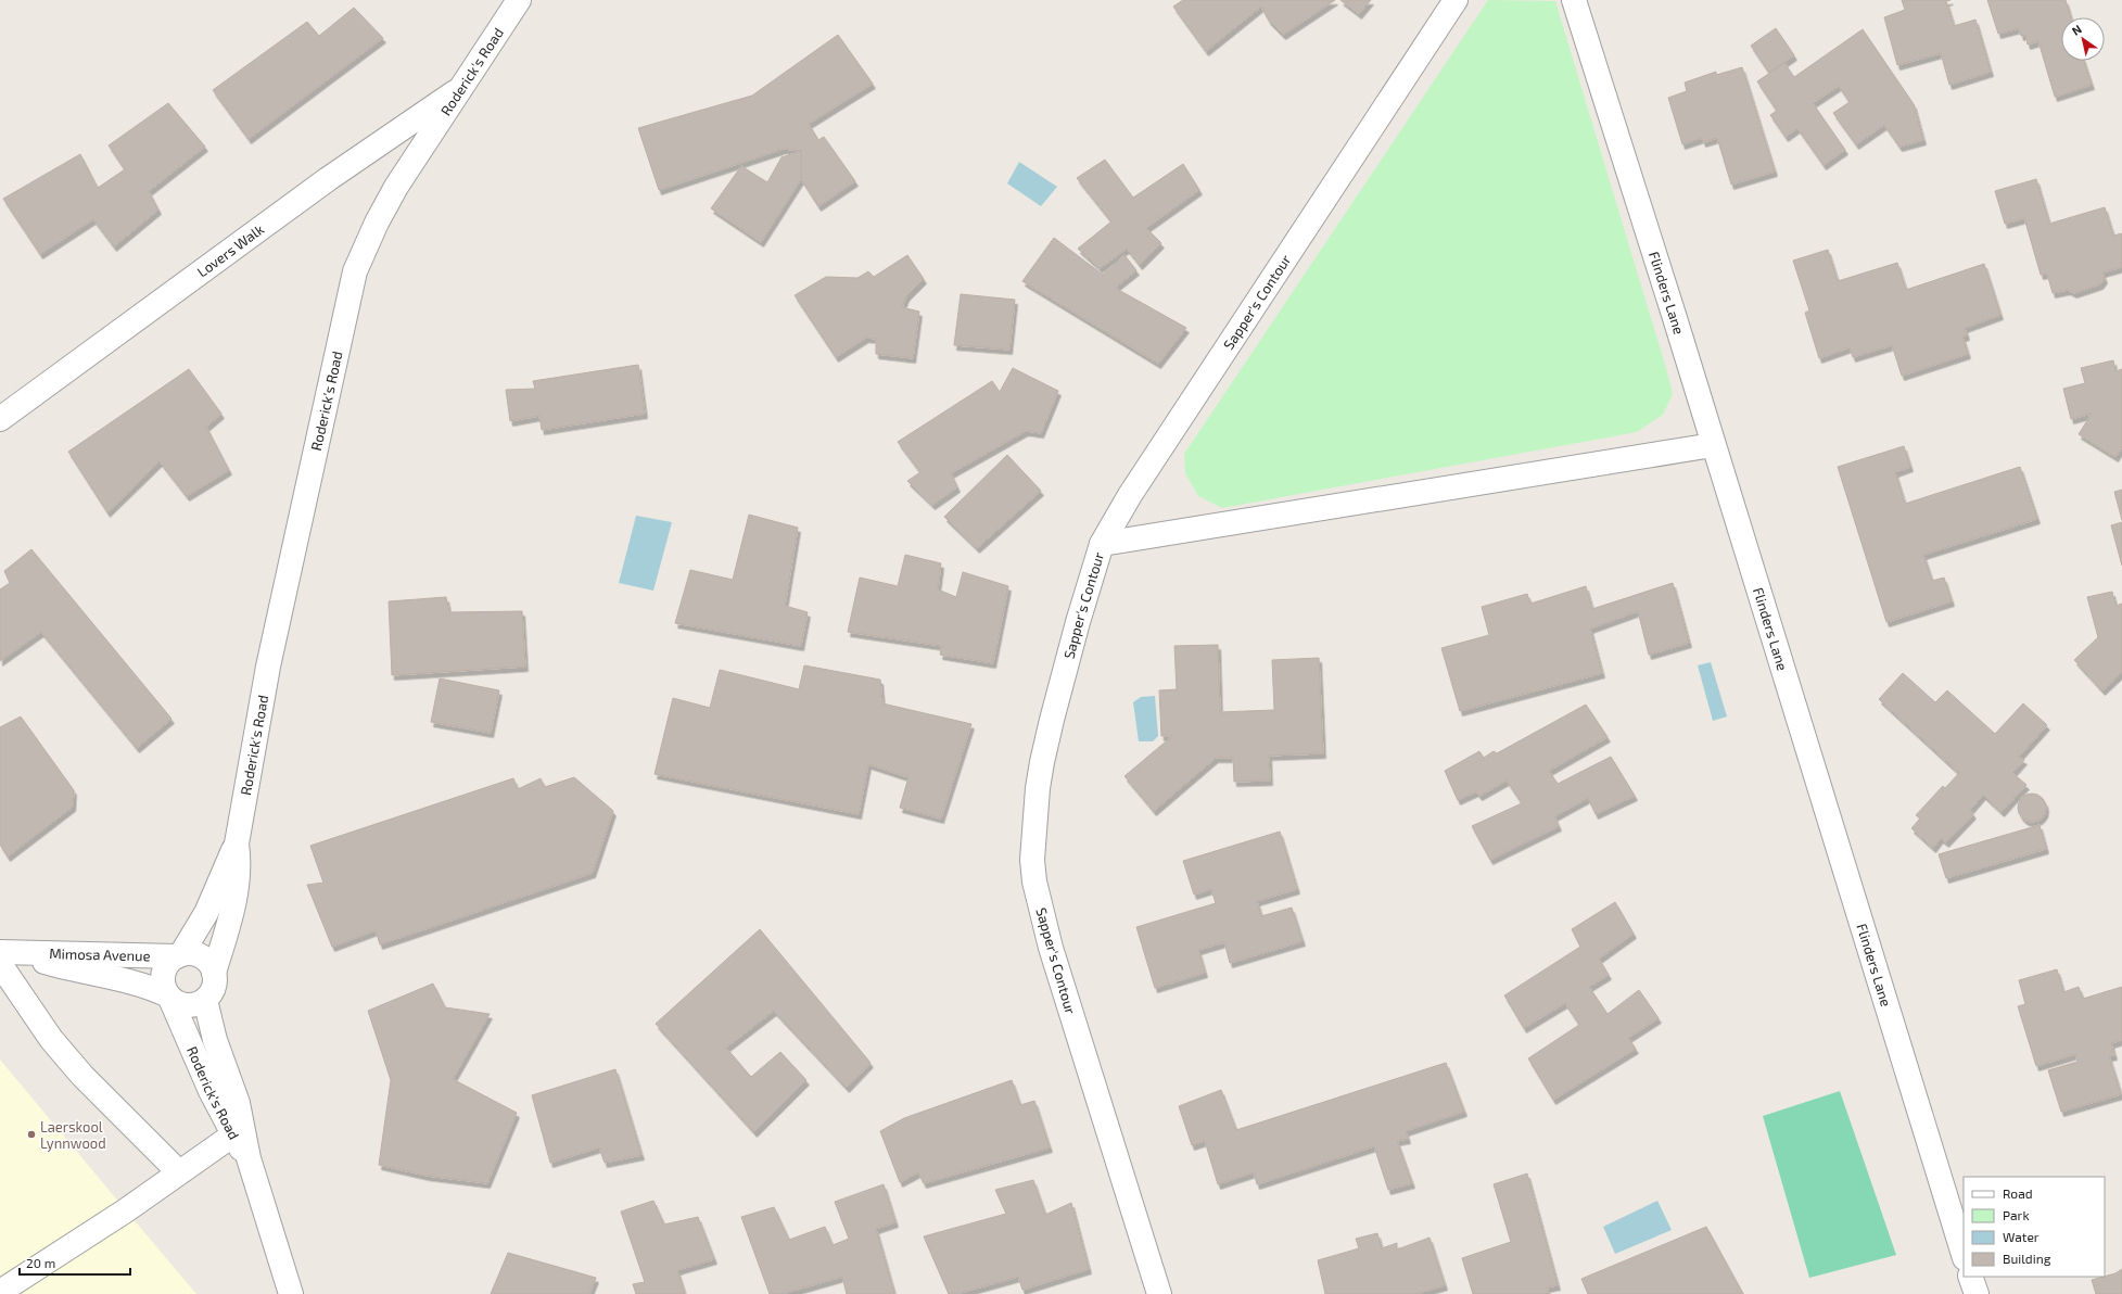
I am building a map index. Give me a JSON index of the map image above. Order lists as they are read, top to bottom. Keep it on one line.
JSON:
{"streets":{"street":["Roderick's Road","Lovers Walk","Flinders Lane","Sapper's Contour","Mimosa Avenue"]},"crossings":[["Roderick's Road","Lovers Walk"],["Roderick's Road","Mimosa Avenue"]],"places":["Laerskool Lynnwood"],"legend":["Road","Park","Water","Building"],"scale_bar":"20 m","north":"top left"}
